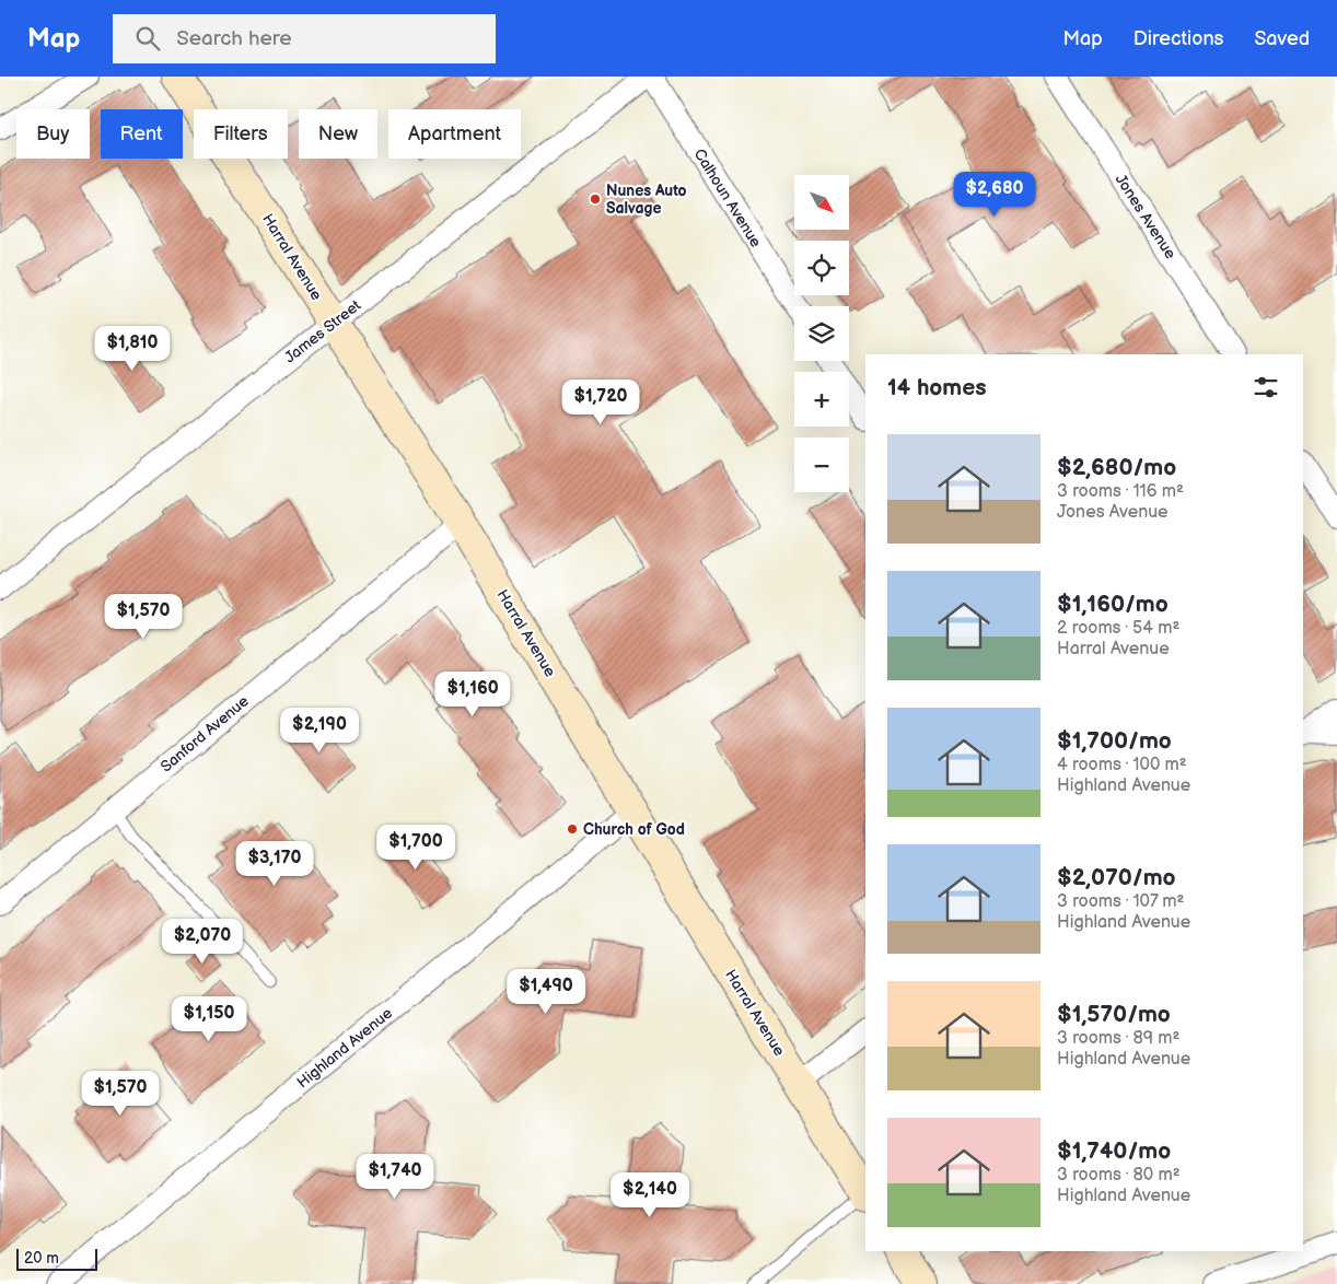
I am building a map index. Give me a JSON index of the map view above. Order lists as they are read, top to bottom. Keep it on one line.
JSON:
{"streets":{"street":["Calhoun Avenue","Jones Avenue","Harral Avenue","James Street","Sanford Avenue","Highland Avenue"]},"crossings":[["Calhoun Avenue","James Street"],["Harral Avenue","James Street"],["Harral Avenue","Sanford Avenue"],["Harral Avenue","Highland Avenue"]],"places":["Nunes Auto Salvage","Church of God"],"scale_bar":"20 m","north":"bottom right","page":{"header":"Map","search":"Search here","nav":["Map","Directions","Saved"],"chip":["Buy","Rent","Filters","New","Apartment"],"price":["$2,680","$1,810","$1,720","$1,570","$1,160","$2,190","$1,700","$3,170","$2,070","$1,490","$1,150","$1,570","$1,740","$2,140"],"map_buttons":["+","−"],"heading":"14 homes","list":[{"name":"$2,680/mo","note":"3 rooms · 116 m² · Jones Avenue"},{"name":"$1,160/mo","note":"2 rooms · 54 m² · Harral Avenue"},{"name":"$1,700/mo","note":"4 rooms · 100 m² · Highland Avenue"},{"name":"$2,070/mo","note":"3 rooms · 107 m² · Highland Avenue"},{"name":"$1,570/mo","note":"3 rooms · 89 m² · Highland Avenue"},{"name":"$1,740/mo","note":"3 rooms · 80 m² · Highland Avenue"}],"scale":"20 m"}}
